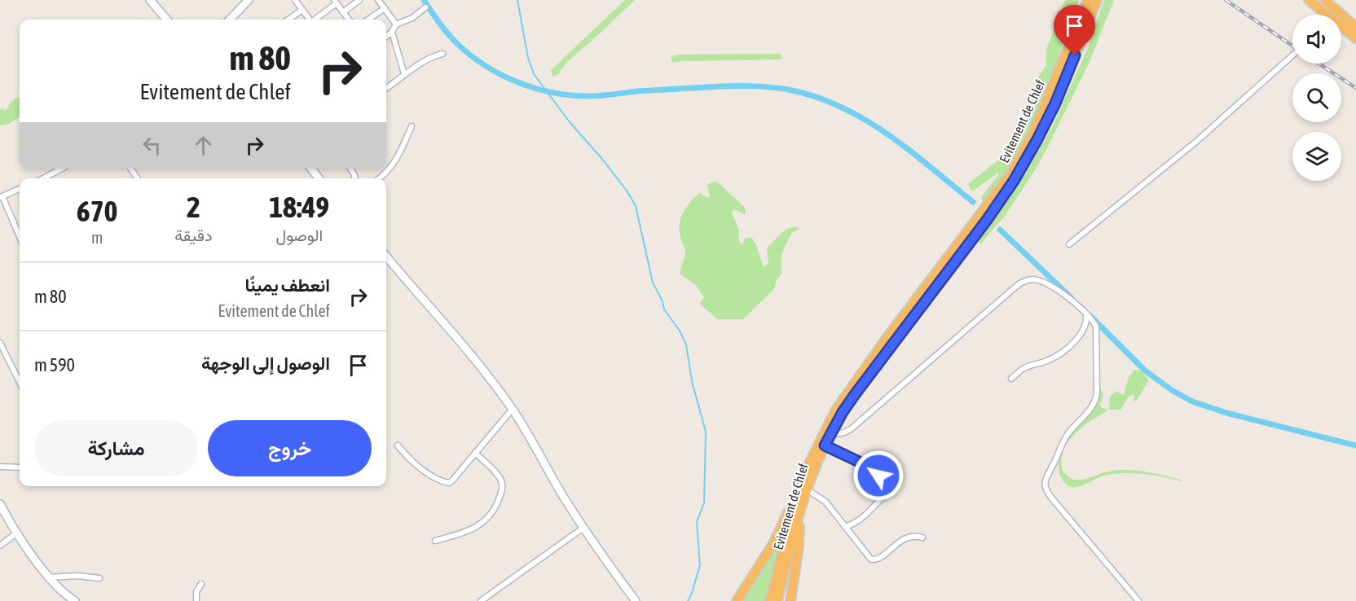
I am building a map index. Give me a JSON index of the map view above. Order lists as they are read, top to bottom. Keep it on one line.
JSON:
{"streets":{"highway":["Evitement de Chlef"]},"page":{"turn":["80 m","Evitement de Chlef"],"eta":["18:49","الوصول","2","دقيقة","670","m"],"list":[{"name":"انعطف يمينًا","note":"Evitement de Chlef","value":"80 m"},{"name":"الوصول إلى الوجهة","value":"590 m"}],"buttons":["خروج","مشاركة"]}}
